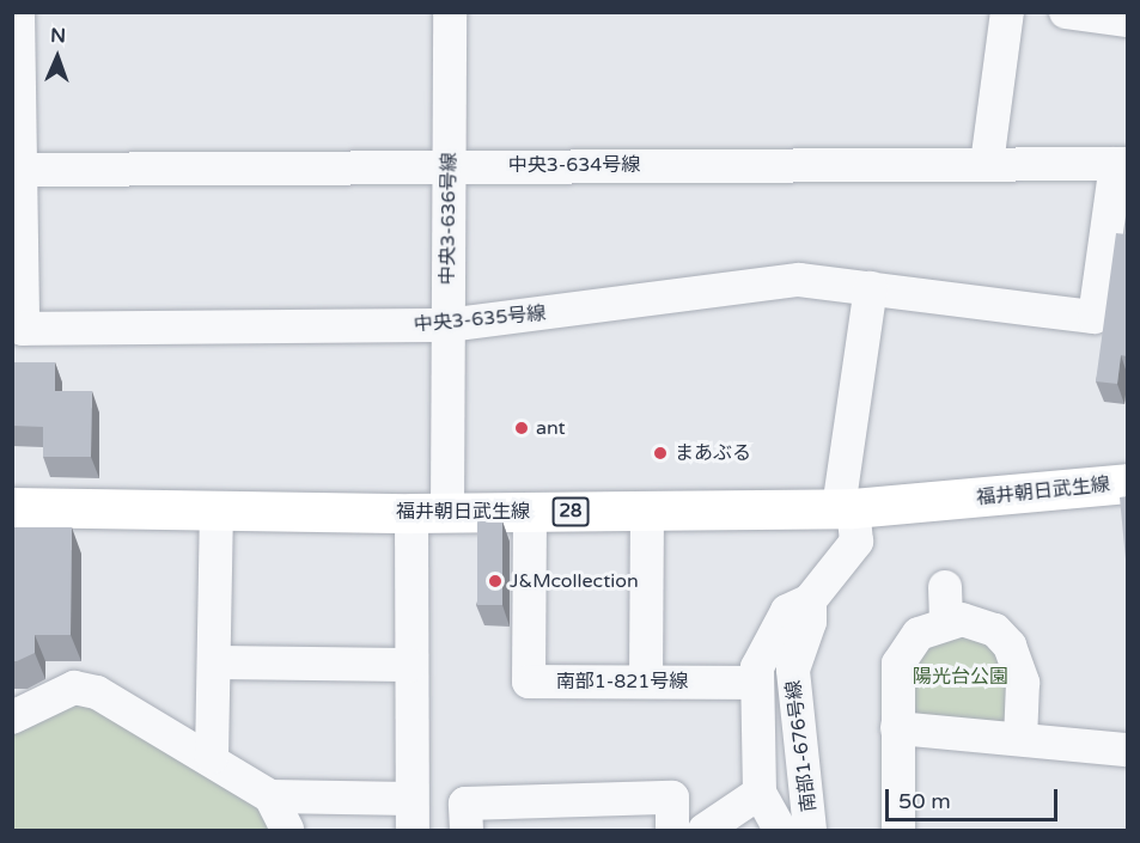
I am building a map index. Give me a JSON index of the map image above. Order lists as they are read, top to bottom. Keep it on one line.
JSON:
{"streets":{"main road":["福井朝日武生線","28"],"street":["中央3-634号線","中央3-636号線","中央3-635号線","南部1-821号線","南部1-676号線"]},"crossings":[["中央3-634号線","中央3-636号線"],["中央3-634号線","中央3-635号線"],["中央3-636号線","中央3-635号線"],["中央3-636号線","福井朝日武生線"],["福井朝日武生線","南部1-821号線"]],"parks":["陽光台公園"],"places":["ant","まあぶる","J&Mcollection"],"scale_bar":"50 m","north":"top"}
